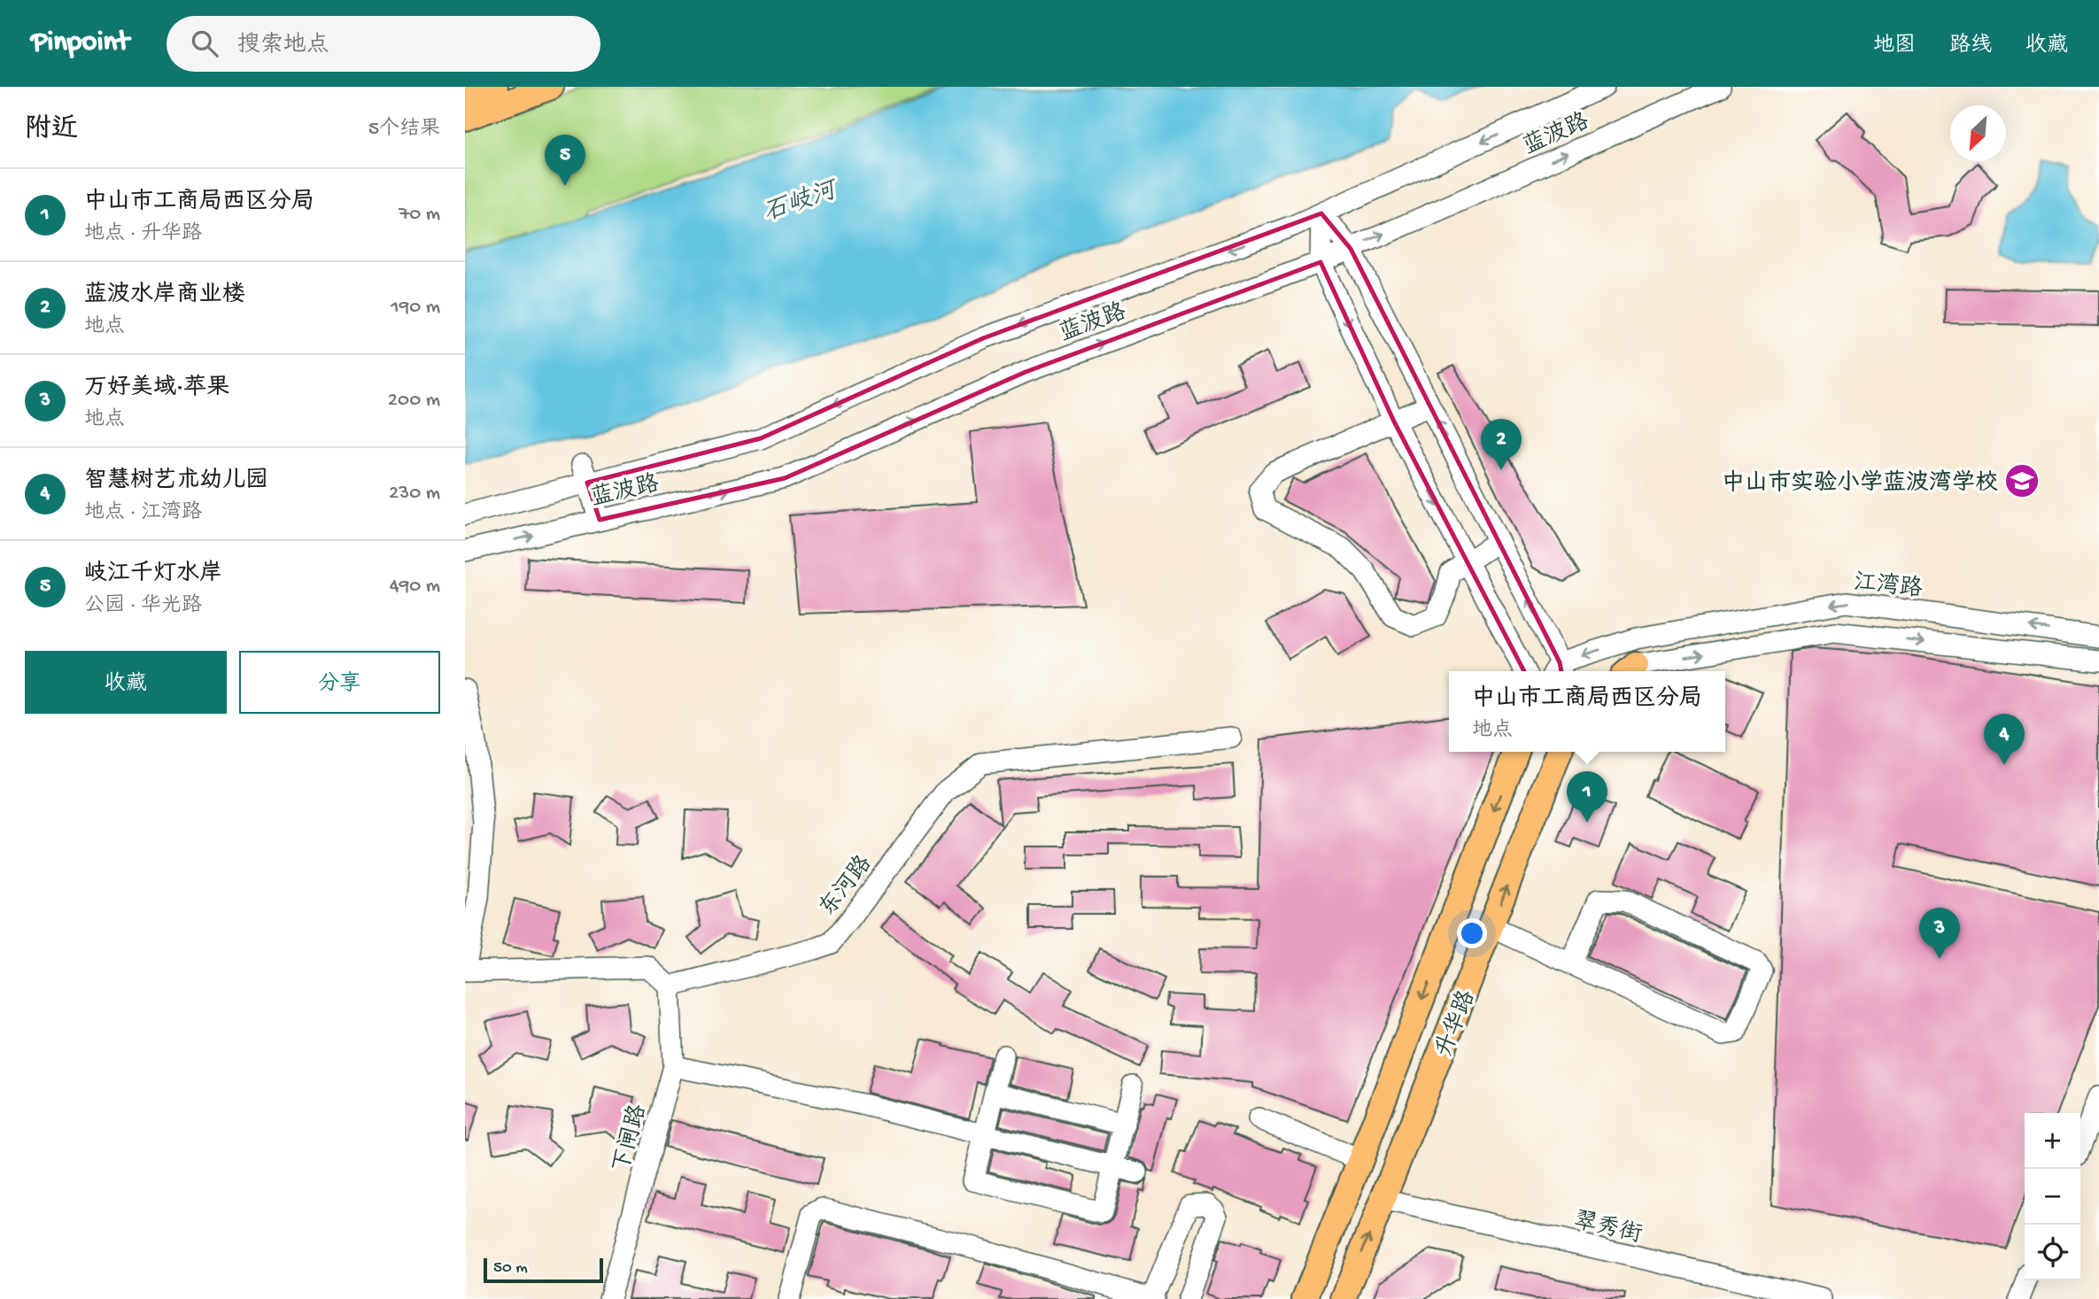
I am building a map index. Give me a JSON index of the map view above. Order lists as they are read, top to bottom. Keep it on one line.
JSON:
{"streets":{"main road":["升华路"],"street":["蓝波路","江湾路","东河路","下闸路","翠秀街"]},"crossings":[["东河路","下闸路"],["升华路","翠秀街"]],"water":["石岐河"],"places":{"school or university":["中山市实验小学蓝波湾学校"]},"scale_bar":"50 m","north":"bottom left","page":{"header":"Pinpoint","search":"搜索地点","nav":["地图","路线","收藏"],"heading":["附近","5个结果"],"pins":["5","2","4","1","3"],"list":[{"mark":"1","name":"中山市工商局西区分局","note":"地点 · 升华路","value":"70 m"},{"mark":"2","name":"蓝波水岸商业楼","note":"地点","value":"190 m"},{"mark":"3","name":"万好美域·苹果","note":"地点","value":"200 m"},{"mark":"4","name":"智慧树艺术幼儿园","note":"地点 · 江湾路","value":"230 m"},{"mark":"5","name":"岐江千灯水岸","note":"公园 · 华光路","value":"490 m"}],"buttons":["收藏","分享"],"popup":["中山市工商局西区分局","地点"],"map_buttons":["+","−"],"scale":"50 m"}}
